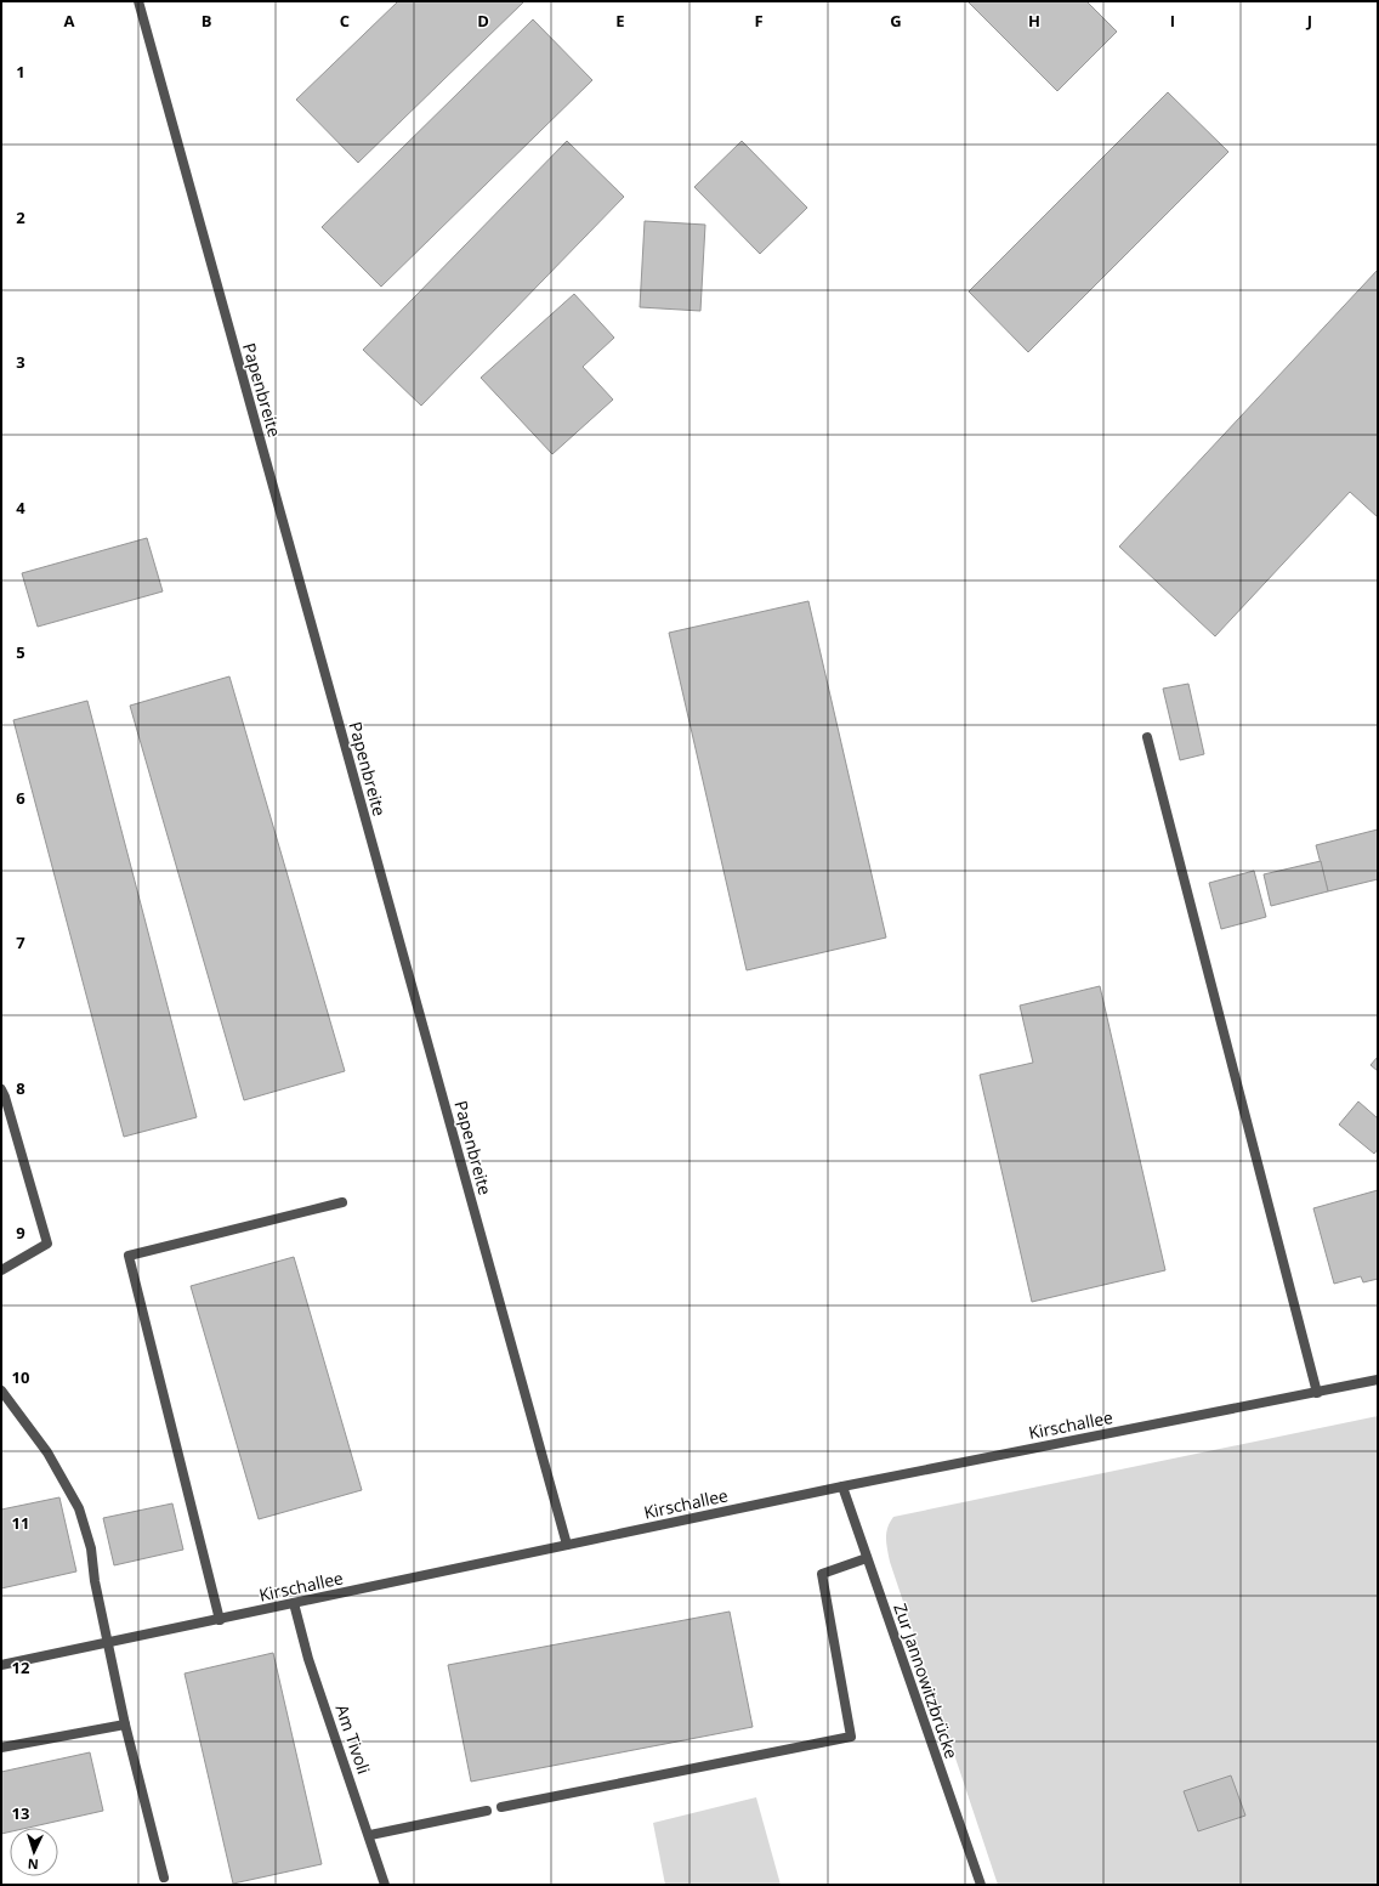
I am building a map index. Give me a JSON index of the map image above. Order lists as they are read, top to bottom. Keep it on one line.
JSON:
{"streets":{"street":["Papenbreite","Kirschallee","Zur Jannowitzbrücke","Am Tivoli"]},"crossings":[["Papenbreite","Kirschallee"],["Kirschallee","Zur Jannowitzbrücke"],["Kirschallee","Am Tivoli"]],"north":"bottom","grid":{"columns":["A","B","C","D","E","F","G","H","I","J"],"rows":["1","2","3","4","5","6","7","8","9","10","11","12","13"]}}
